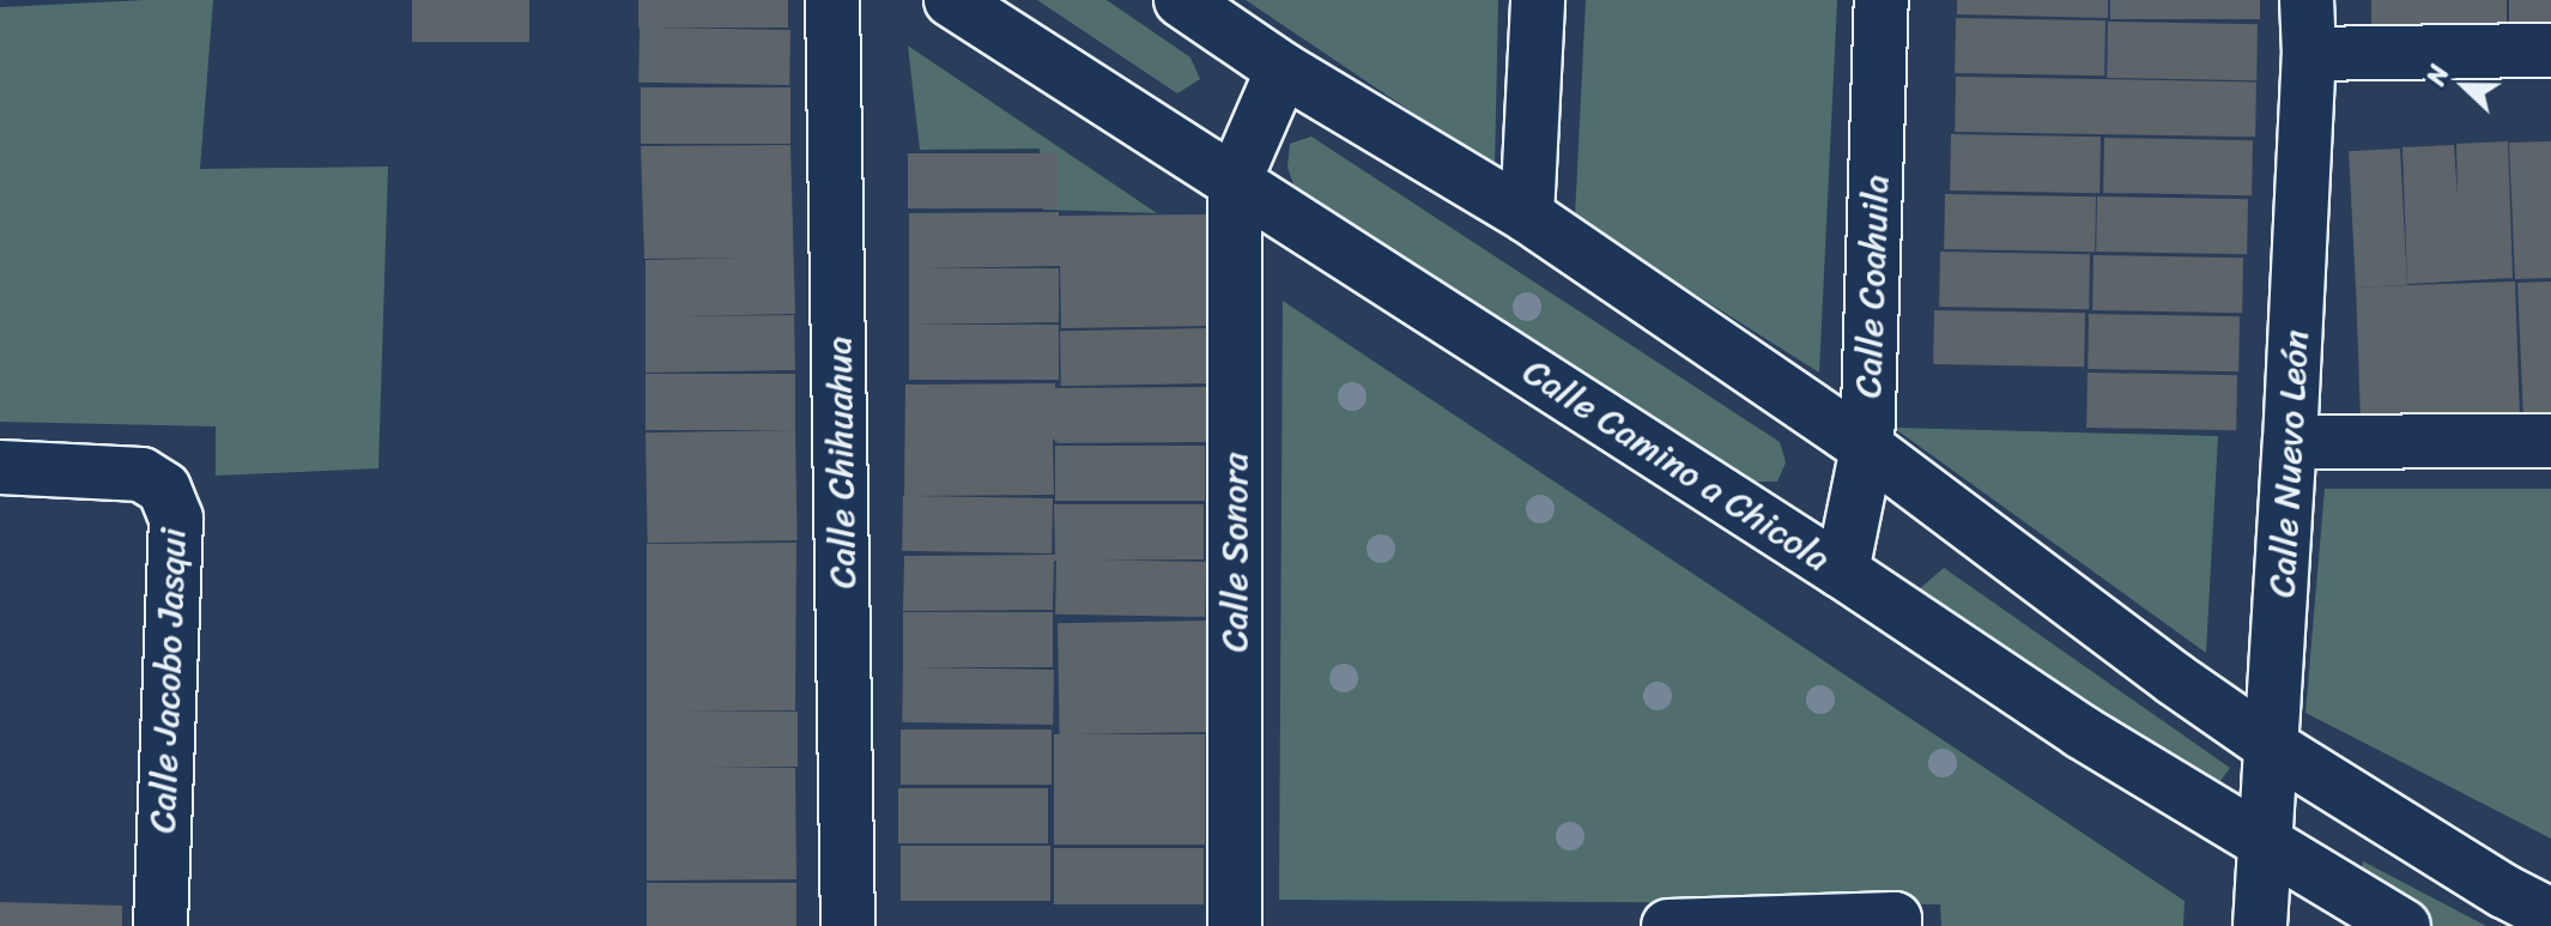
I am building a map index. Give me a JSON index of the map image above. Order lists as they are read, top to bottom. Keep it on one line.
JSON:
{"streets":{"street":["Calle Coahuila","Calle Chihuahua","Calle Nuevo León","Calle Camino a Chicola","Calle Sonora","Calle Jacobo Jasqui"]},"crossings":[["Calle Coahuila","Calle Camino a Chicola"],["Calle Nuevo León","Calle Camino a Chicola"],["Calle Camino a Chicola","Calle Sonora"]],"north":"left"}
